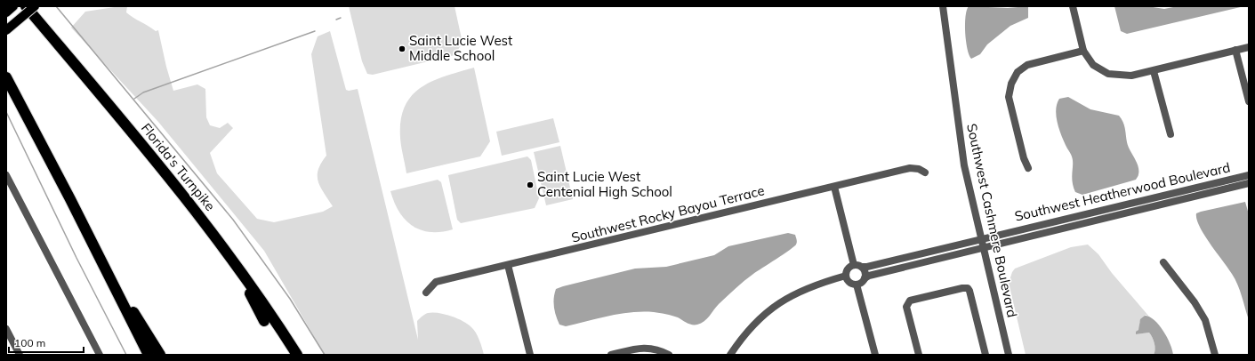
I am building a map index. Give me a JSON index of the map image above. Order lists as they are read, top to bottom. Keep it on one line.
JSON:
{"streets":{"highway":["Florida's Turnpike"],"street":["Southwest Heatherwood Boulevard","Southwest Rocky Bayou Terrace","Southwest Cashmere Boulevard"]},"crossings":[["Southwest Heatherwood Boulevard","Southwest Cashmere Boulevard"]],"places":["Saint Lucie West Middle School","Saint Lucie West Centenial High School"],"scale_bar":"100 m"}
